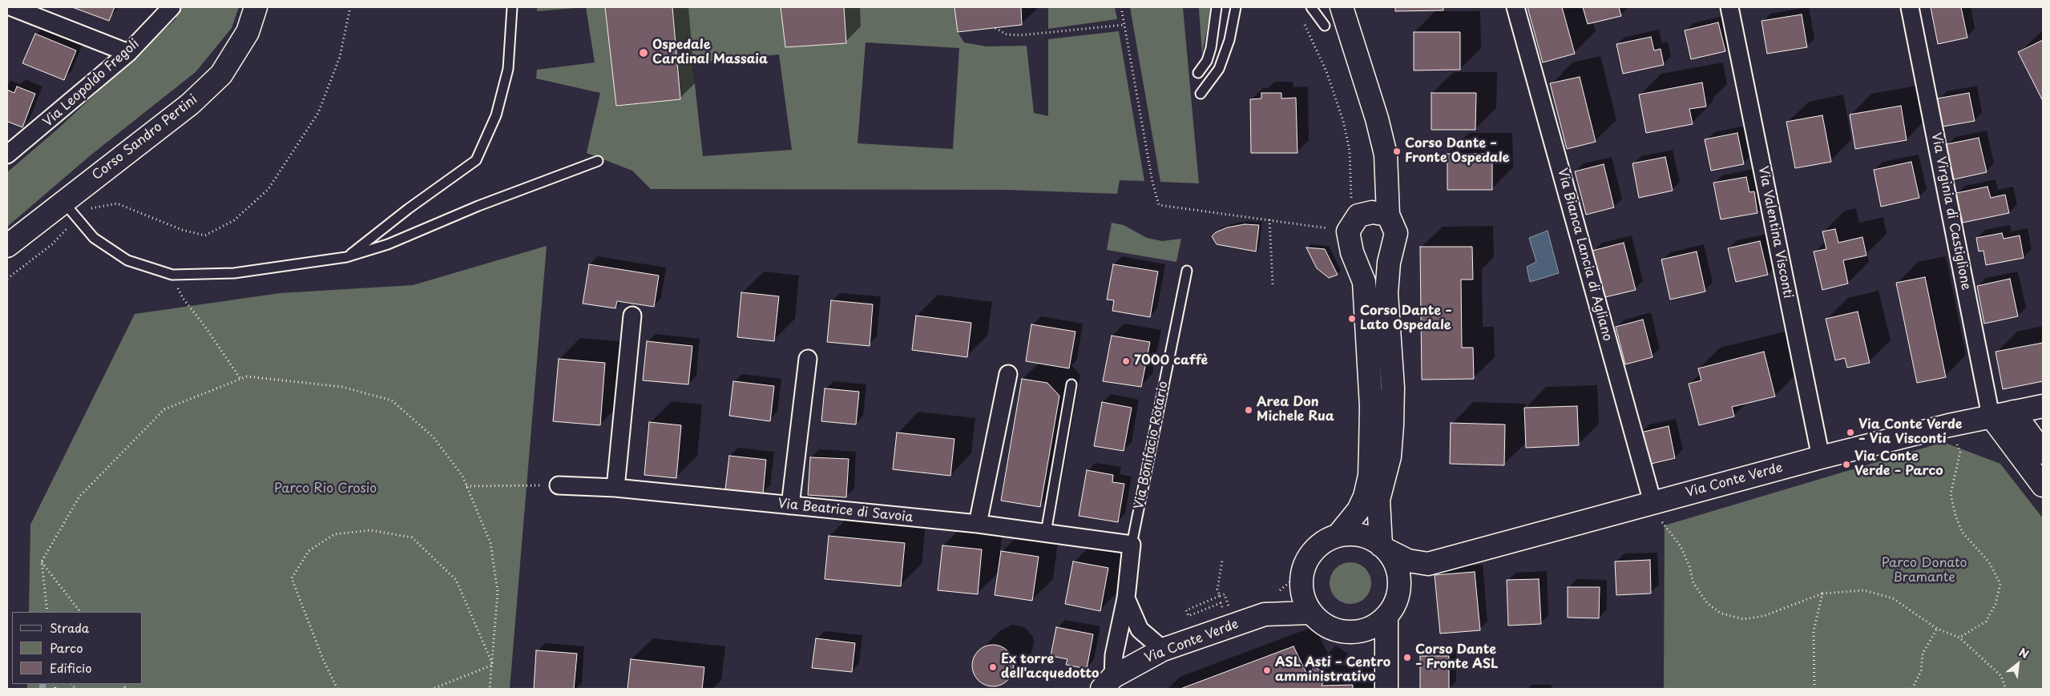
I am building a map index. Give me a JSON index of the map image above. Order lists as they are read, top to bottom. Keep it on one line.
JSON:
{"streets":{"street":["Via Leopoldo Fregoli","Corso Sandro Pertini","Via Virginia di Castiglione","Via Valentina Visconti","Via Bianca Lancia di Agliano","Via Bonifacio Rotario","Via Conte Verde","Via Beatrice di Savoia"]},"crossings":[["Via Virginia di Castiglione","Via Conte Verde"],["Via Valentina Visconti","Via Conte Verde"],["Via Bianca Lancia di Agliano","Via Conte Verde"],["Via Bonifacio Rotario","Via Conte Verde"],["Via Bonifacio Rotario","Via Beatrice di Savoia"]],"parks":["Parco Rio Crosio","Parco Donato Bramante"],"places":["Ospedale Cardinal Massaia","Corso Dante – Fronte Ospedale","Corso Dante – Lato Ospedale","7000 caffè","Area Don Michele Rua","Via Conte Verde – Via Visconti","Via Conte Verde – Parco","Corso Dante – Fronte ASL","Ex torre dell'acquedotto","ASL Asti – Centro amministrativo"],"legend":["Strada","Parco","Edificio"],"north":"top right"}
